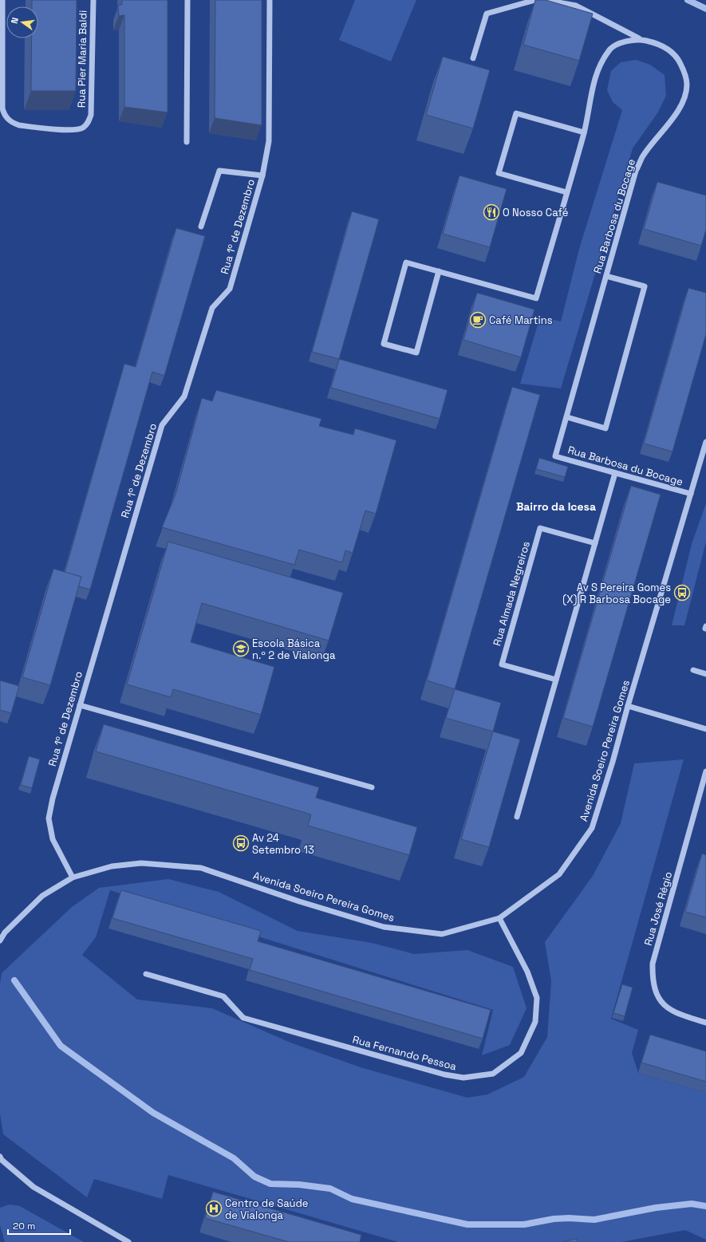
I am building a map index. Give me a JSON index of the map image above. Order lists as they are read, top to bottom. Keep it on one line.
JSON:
{"streets":{"street":["Rua Pier Maria Baldi","Rua Barbosa du Bocage","Rua 1º de Dezembro","Rua Almada Negreiros","Avenida Soeiro Pereira Gomes","Rua José Régio","Rua Fernando Pessoa"]},"crossings":[["Rua Barbosa du Bocage","Avenida Soeiro Pereira Gomes"],["Rua 1º de Dezembro","Avenida Soeiro Pereira Gomes"],["Avenida Soeiro Pereira Gomes","Rua Fernando Pessoa"]],"districts":["Bairro da Icesa"],"places":{"restaurant":["O Nosso Café"],"cafe":["Café Martins"],"bus stop":["Av S Pereira Gomes (X) R Barbosa Bocage","Av 24 Setembro 13"],"school or university":["Escola Básica n.º 2 de Vialonga"],"hospital":["Centro de Saúde de Vialonga"]},"scale_bar":"20 m","north":"left"}
